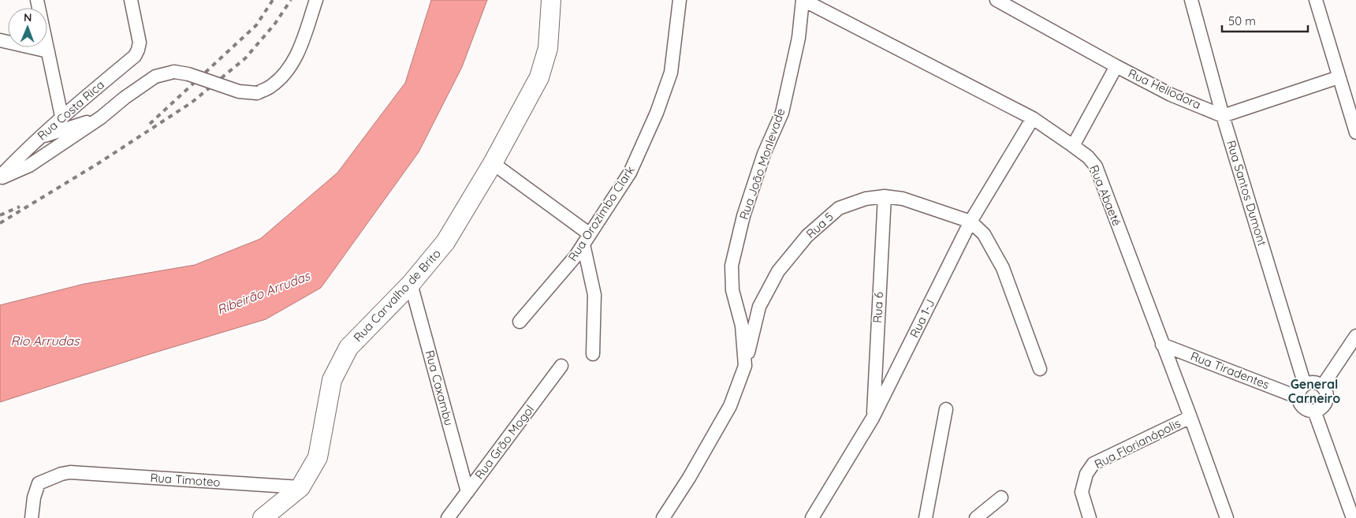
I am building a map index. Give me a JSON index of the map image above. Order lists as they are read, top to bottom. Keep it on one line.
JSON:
{"streets":{"street":["Rua Heliodora","Rua Costa Rica","Rua João Monlevade","Rua Santos Dumont","Rua Abaeté","Rua Orozimbo Clark","Rua 5","Rua Carvalho de Brito","Rua 6","Rua 1-J","Rua Tiradentes","Rua Caxambu","Rua Grão Mogol","Rua Florianópolis","Rua Timoteo"]},"crossings":[["Rua Heliodora","Rua Santos Dumont"],["Rua João Monlevade","Rua Abaeté"],["Rua João Monlevade","Rua 5"],["Rua Santos Dumont","Rua Tiradentes"],["Rua Abaeté","Rua 1-J"],["Rua Abaeté","Rua Tiradentes"],["Rua Abaeté","Rua Florianópolis"],["Rua 5","Rua 6"],["Rua 5","Rua 1-J"],["Rua Carvalho de Brito","Rua Caxambu"],["Rua Carvalho de Brito","Rua Timoteo"],["Rua 6","Rua 1-J"],["Rua Caxambu","Rua Grão Mogol"]],"districts":["General Carneiro"],"water":["Ribeirão Arrudas","Rio Arrudas"],"scale_bar":"50 m","north":"top"}
